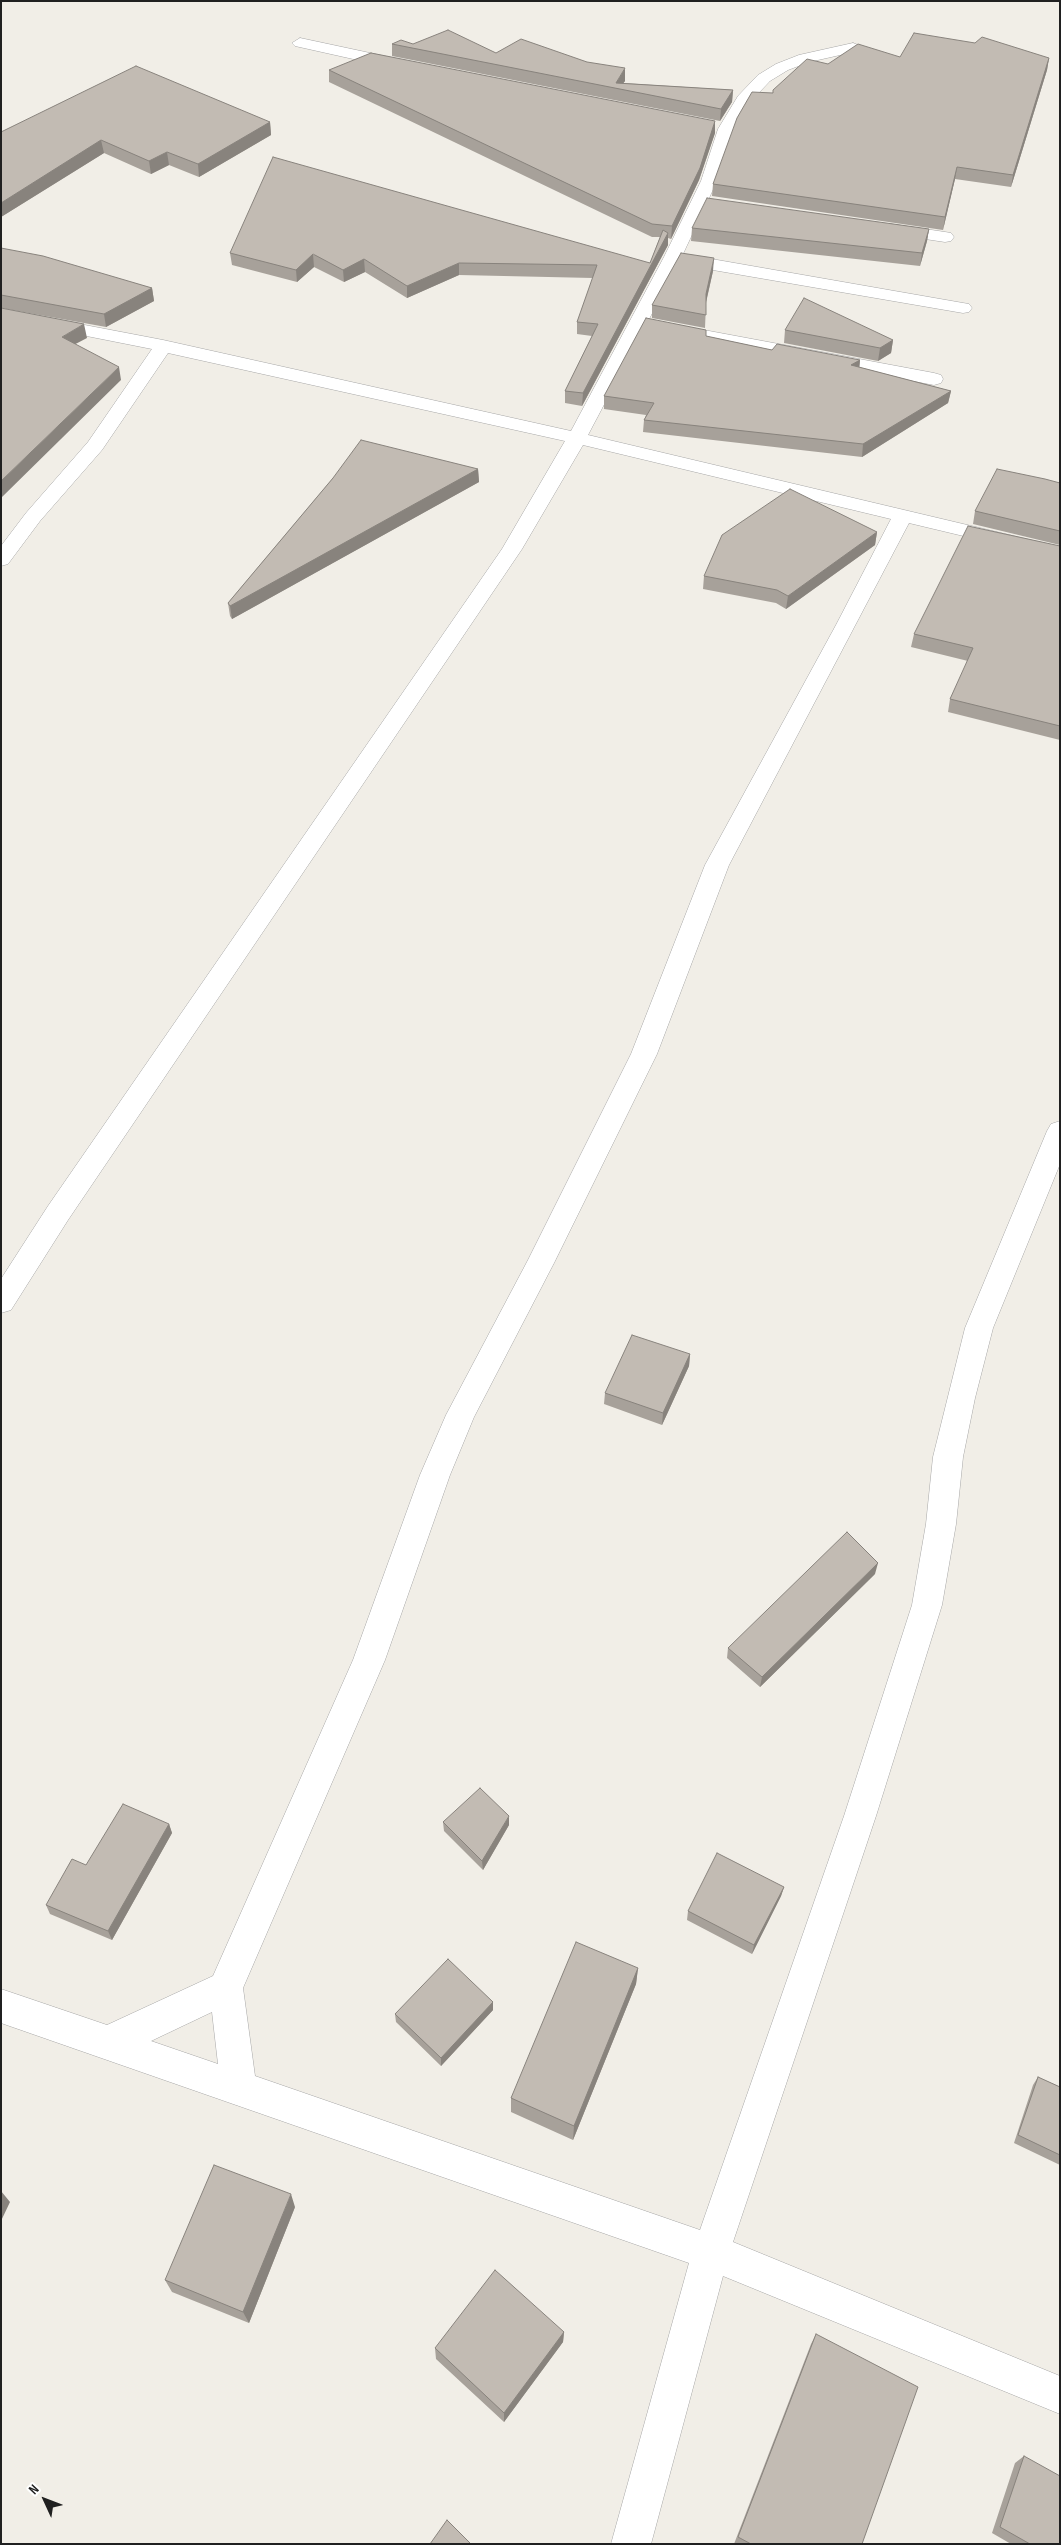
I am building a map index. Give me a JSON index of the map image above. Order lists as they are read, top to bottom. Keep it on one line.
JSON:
{"north":"top left"}
